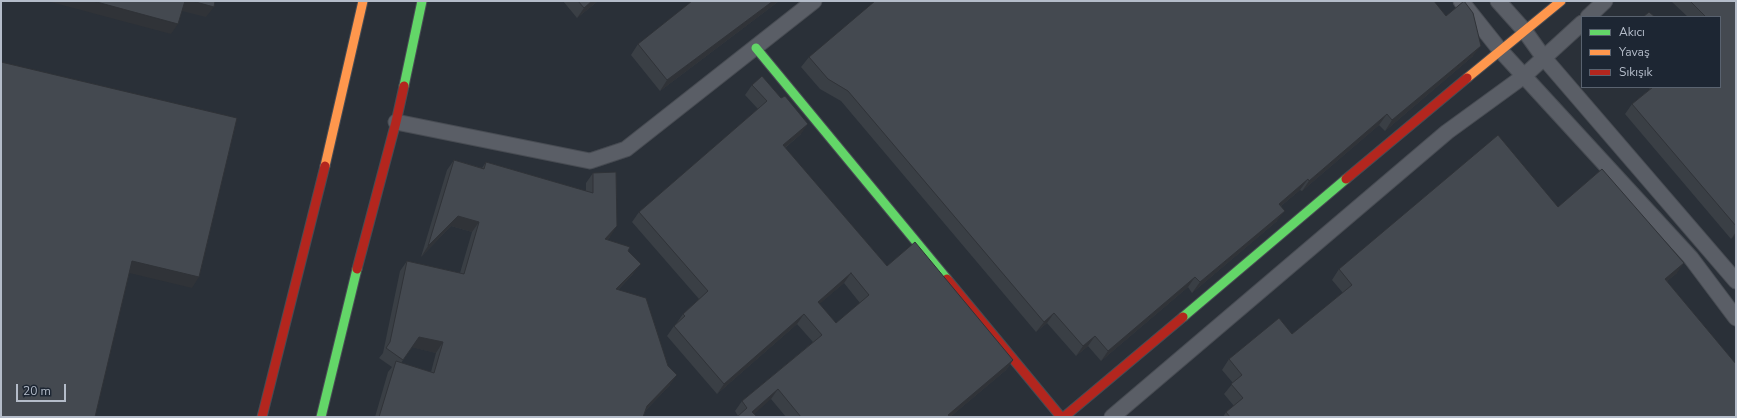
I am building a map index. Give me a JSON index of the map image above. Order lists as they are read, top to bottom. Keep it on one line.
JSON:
{"legend":["Akıcı","Yavaş","Sıkışık"],"scale_bar":"20 m"}
